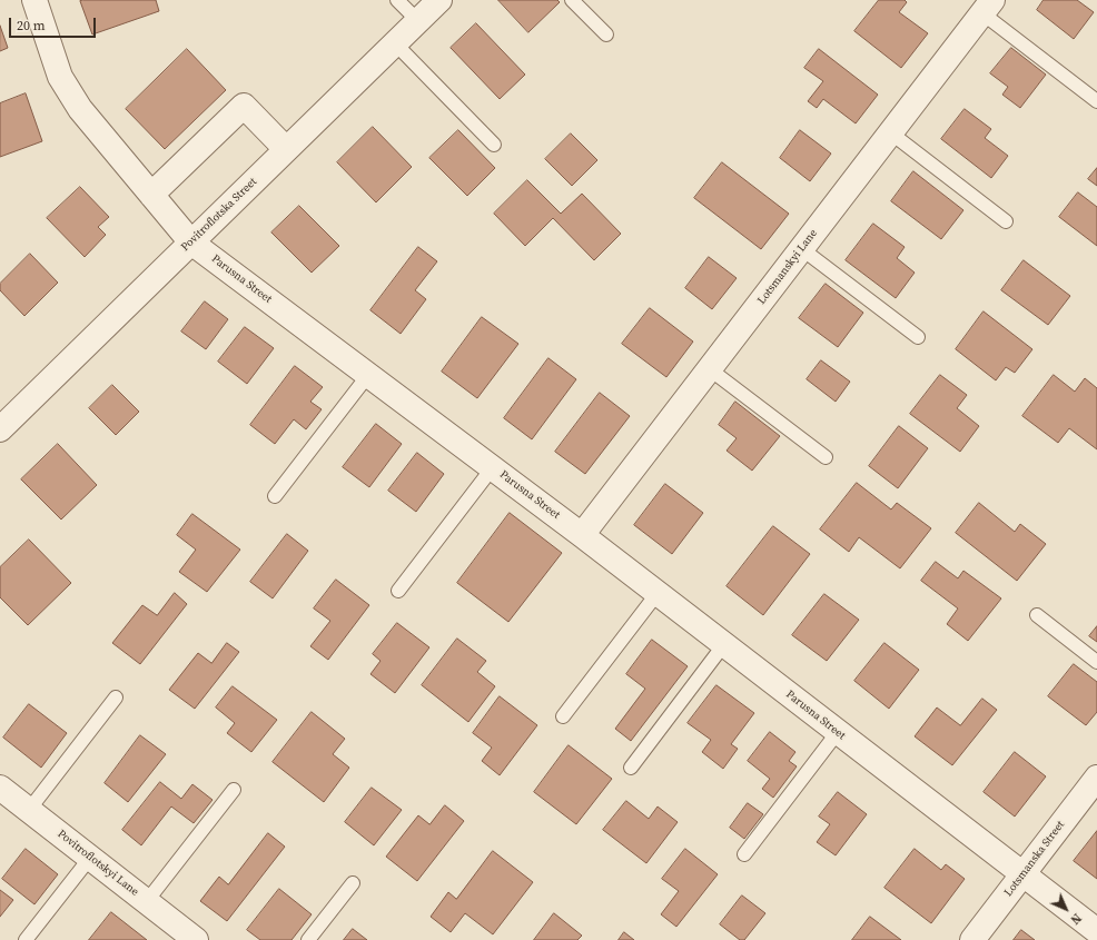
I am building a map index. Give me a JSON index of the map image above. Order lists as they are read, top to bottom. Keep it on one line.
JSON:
{"streets":{"street":["Povitroflotska Street","Lotsmanskyi Lane","Parusna Street","Lotsmanska Street","Povitroflotskyi Lane"]},"crossings":[["Povitroflotska Street","Parusna Street"],["Lotsmanskyi Lane","Parusna Street"],["Parusna Street","Lotsmanska Street"]],"scale_bar":"20 m","north":"bottom right"}
